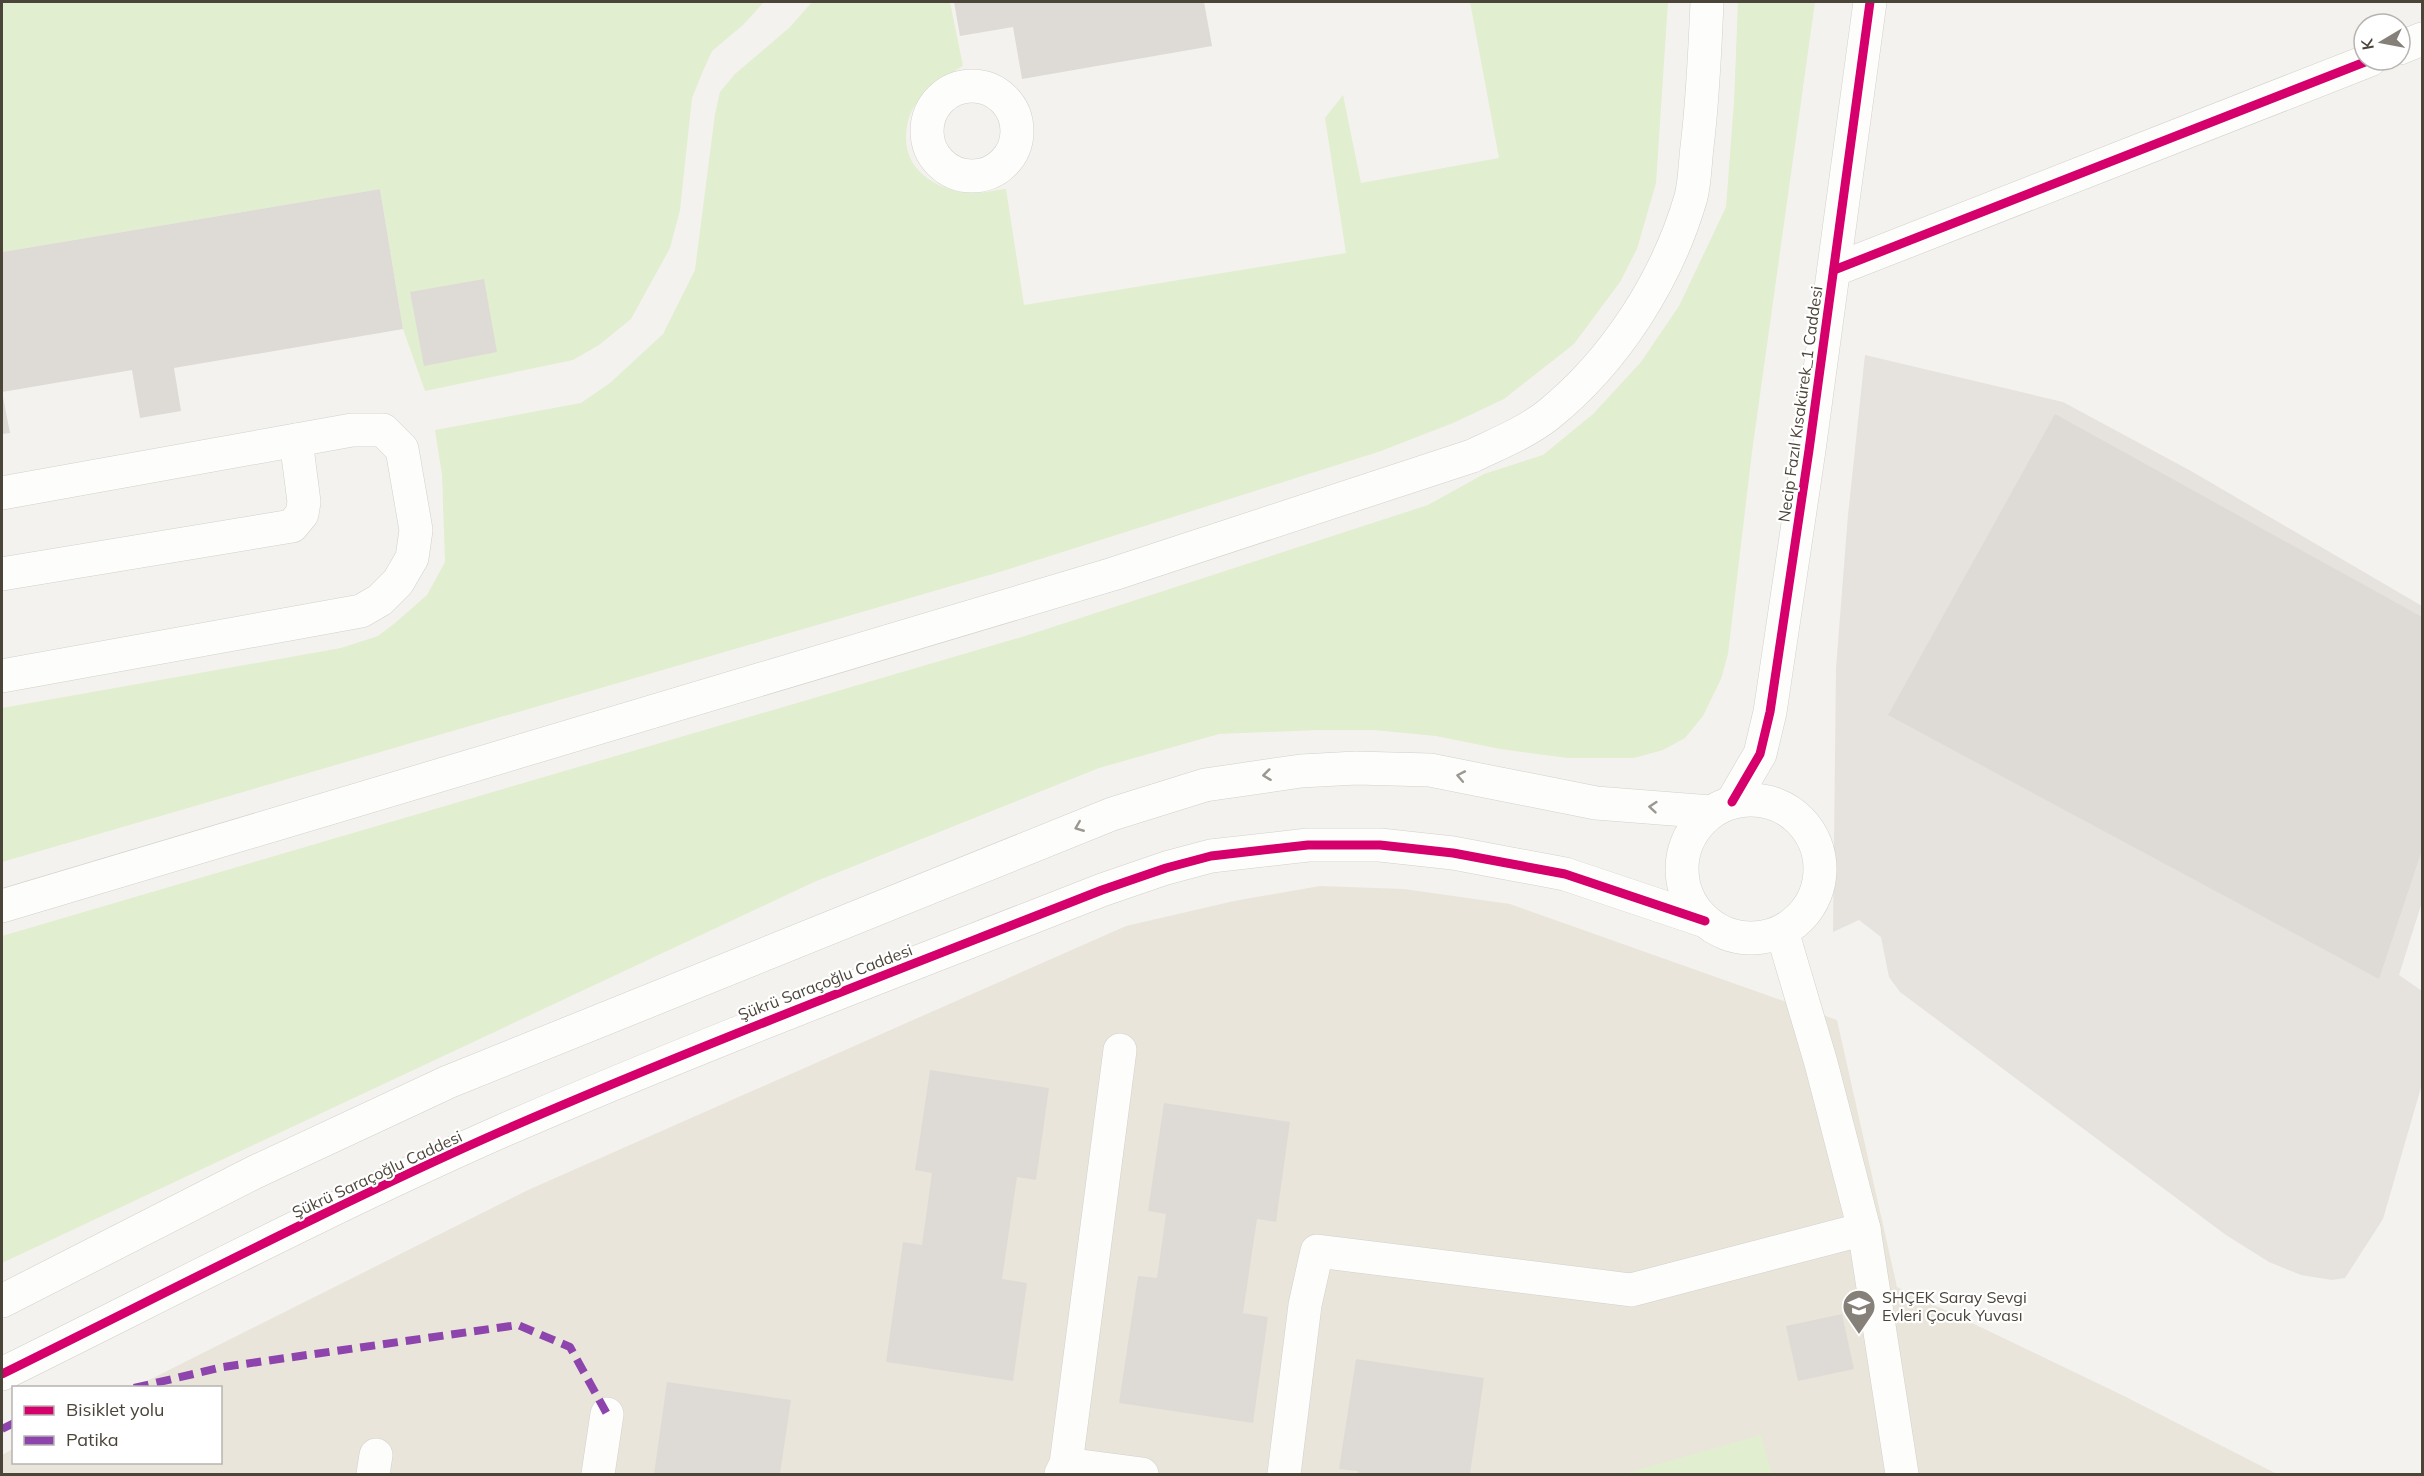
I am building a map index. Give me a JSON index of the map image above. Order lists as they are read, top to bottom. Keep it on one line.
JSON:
{"streets":{"street":["Necip Fazıl Kısakürek_1 Caddesi","Şükrü Saraçoğlu Caddesi"]},"crossings":[["Necip Fazıl Kısakürek_1 Caddesi","Şükrü Saraçoğlu Caddesi"]],"places":{"school or university":["SHÇEK Saray Sevgi Evleri Çocuk Yuvası"]},"legend":["Bisiklet yolu","Patika"],"north":"left"}
